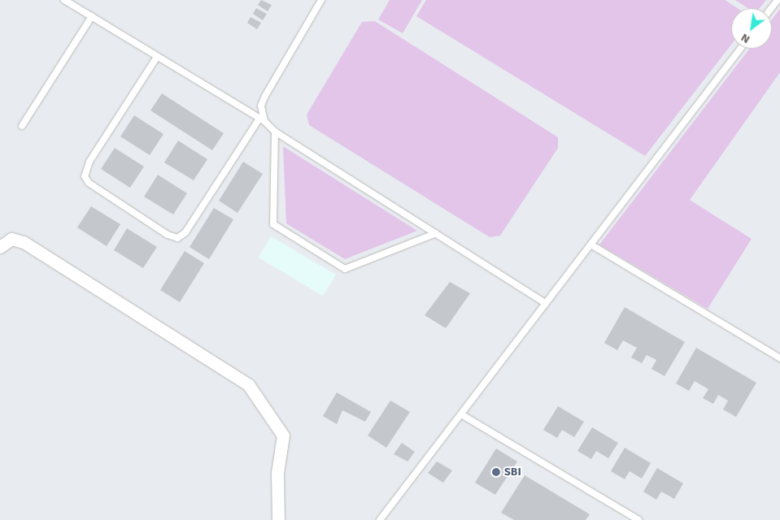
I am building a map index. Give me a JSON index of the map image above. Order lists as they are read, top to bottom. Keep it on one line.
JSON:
{"places":["SBI"],"north":"bottom left"}
